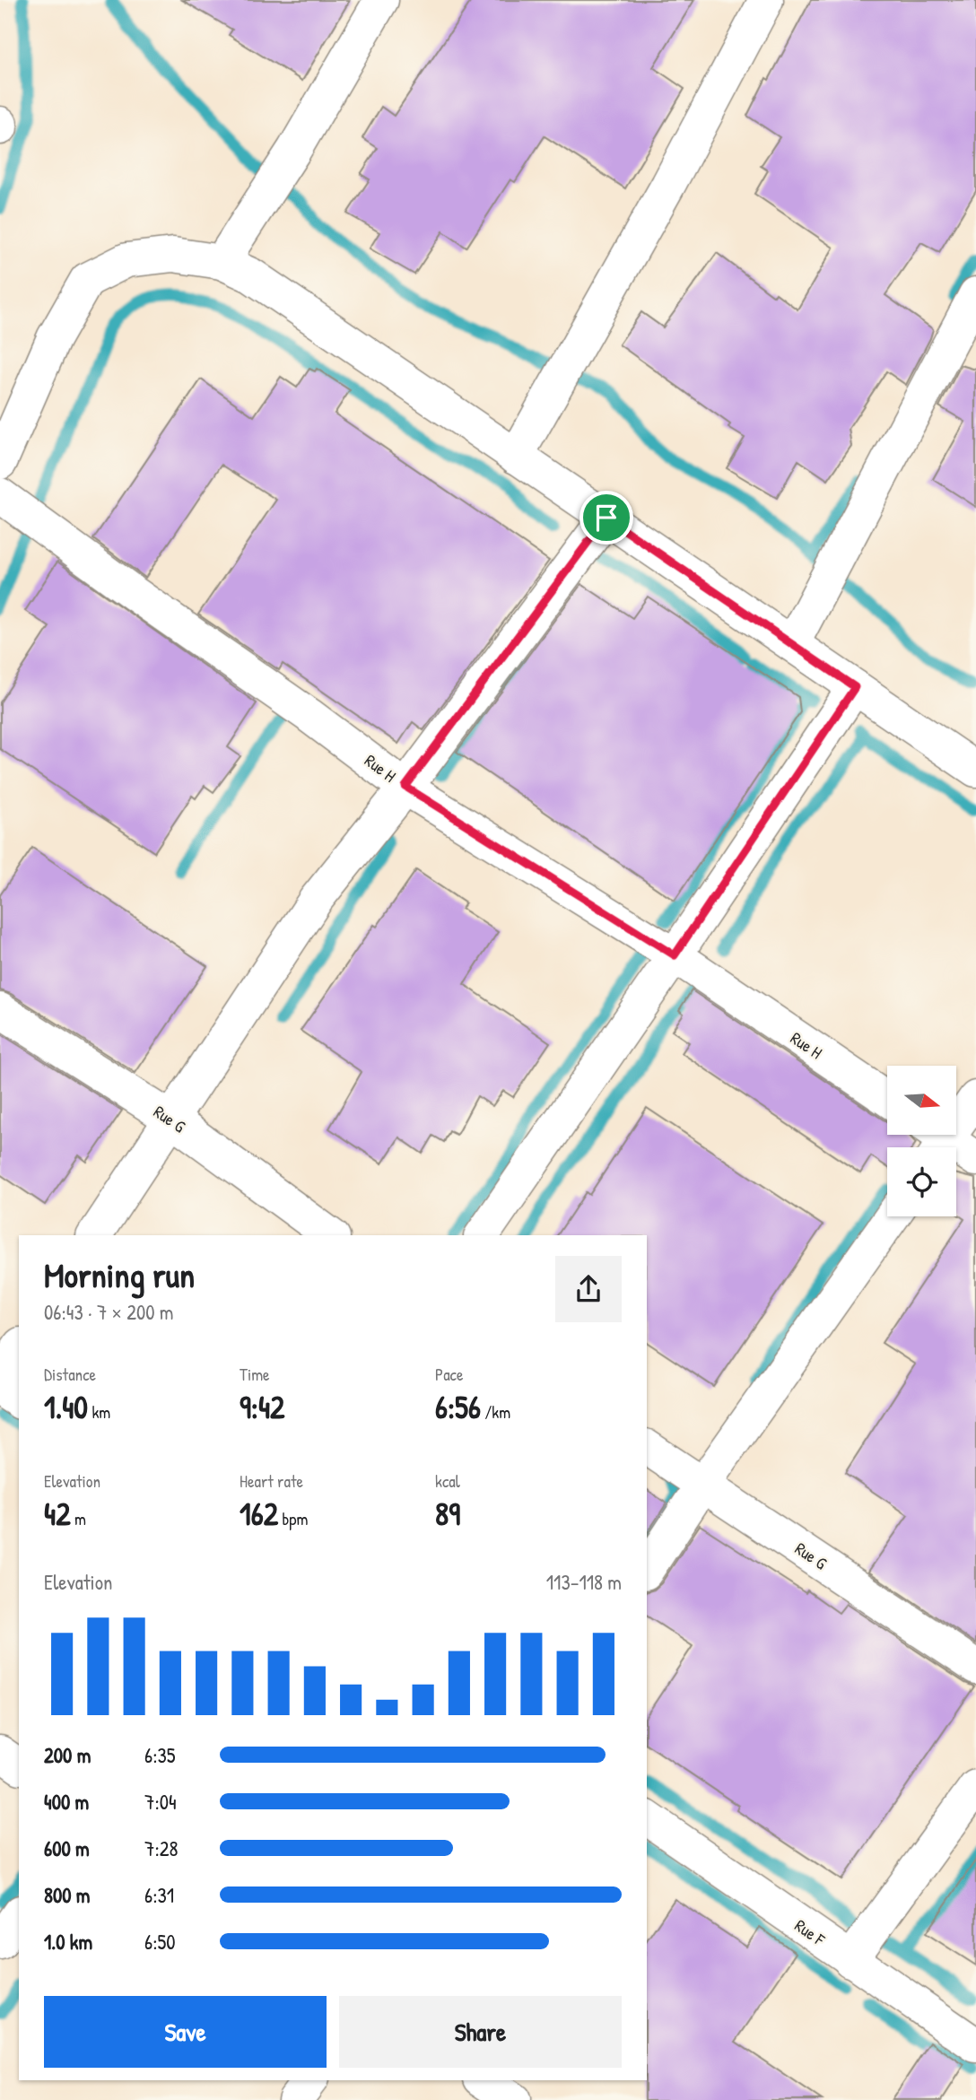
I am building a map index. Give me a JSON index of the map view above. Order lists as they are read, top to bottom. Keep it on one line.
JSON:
{"streets":{"street":["Rue H","Rue G","Rue F"]},"north":"right","page":{"heading":["Morning run","06:43 · 7 × 200 m"],"stats":[["Distance","1.40 km"],["Time","9:42"],["Pace","6:56 /km"],["Elevation","42 m"],["Heart rate","162 bpm"],["kcal","89"]],"chart":["Elevation","113–118 m"],"list":[{"name":"200 m","note":"6:35"},{"name":"400 m","note":"7:04"},{"name":"600 m","note":"7:28"},{"name":"800 m","note":"6:31"},{"name":"1.0 km","note":"6:50"}],"buttons":["Save","Share"]}}
